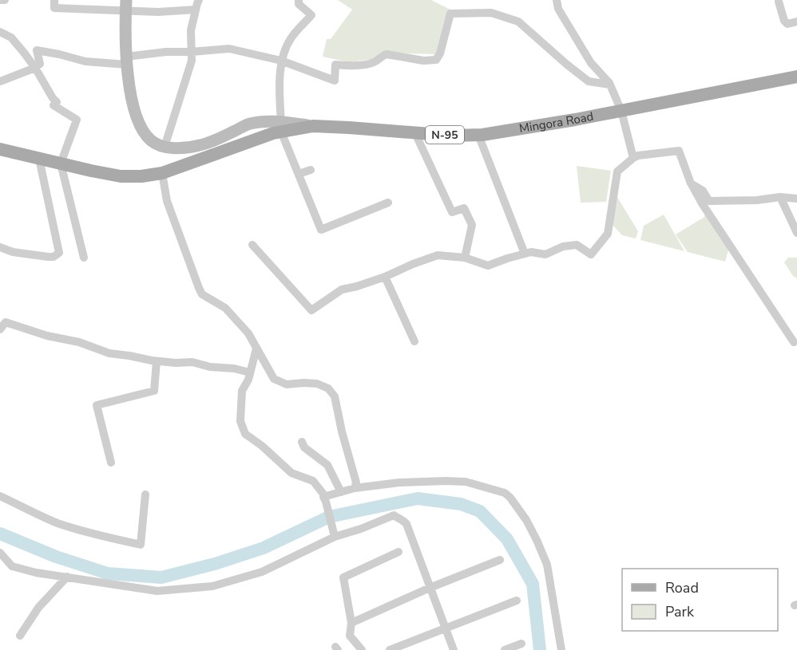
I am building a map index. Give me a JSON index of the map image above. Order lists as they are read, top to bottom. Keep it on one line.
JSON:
{"streets":{"main road":["Mingora Road","N-95"]},"crossings":[["Mingora Road","N-95"]],"legend":["Road","Park"]}
